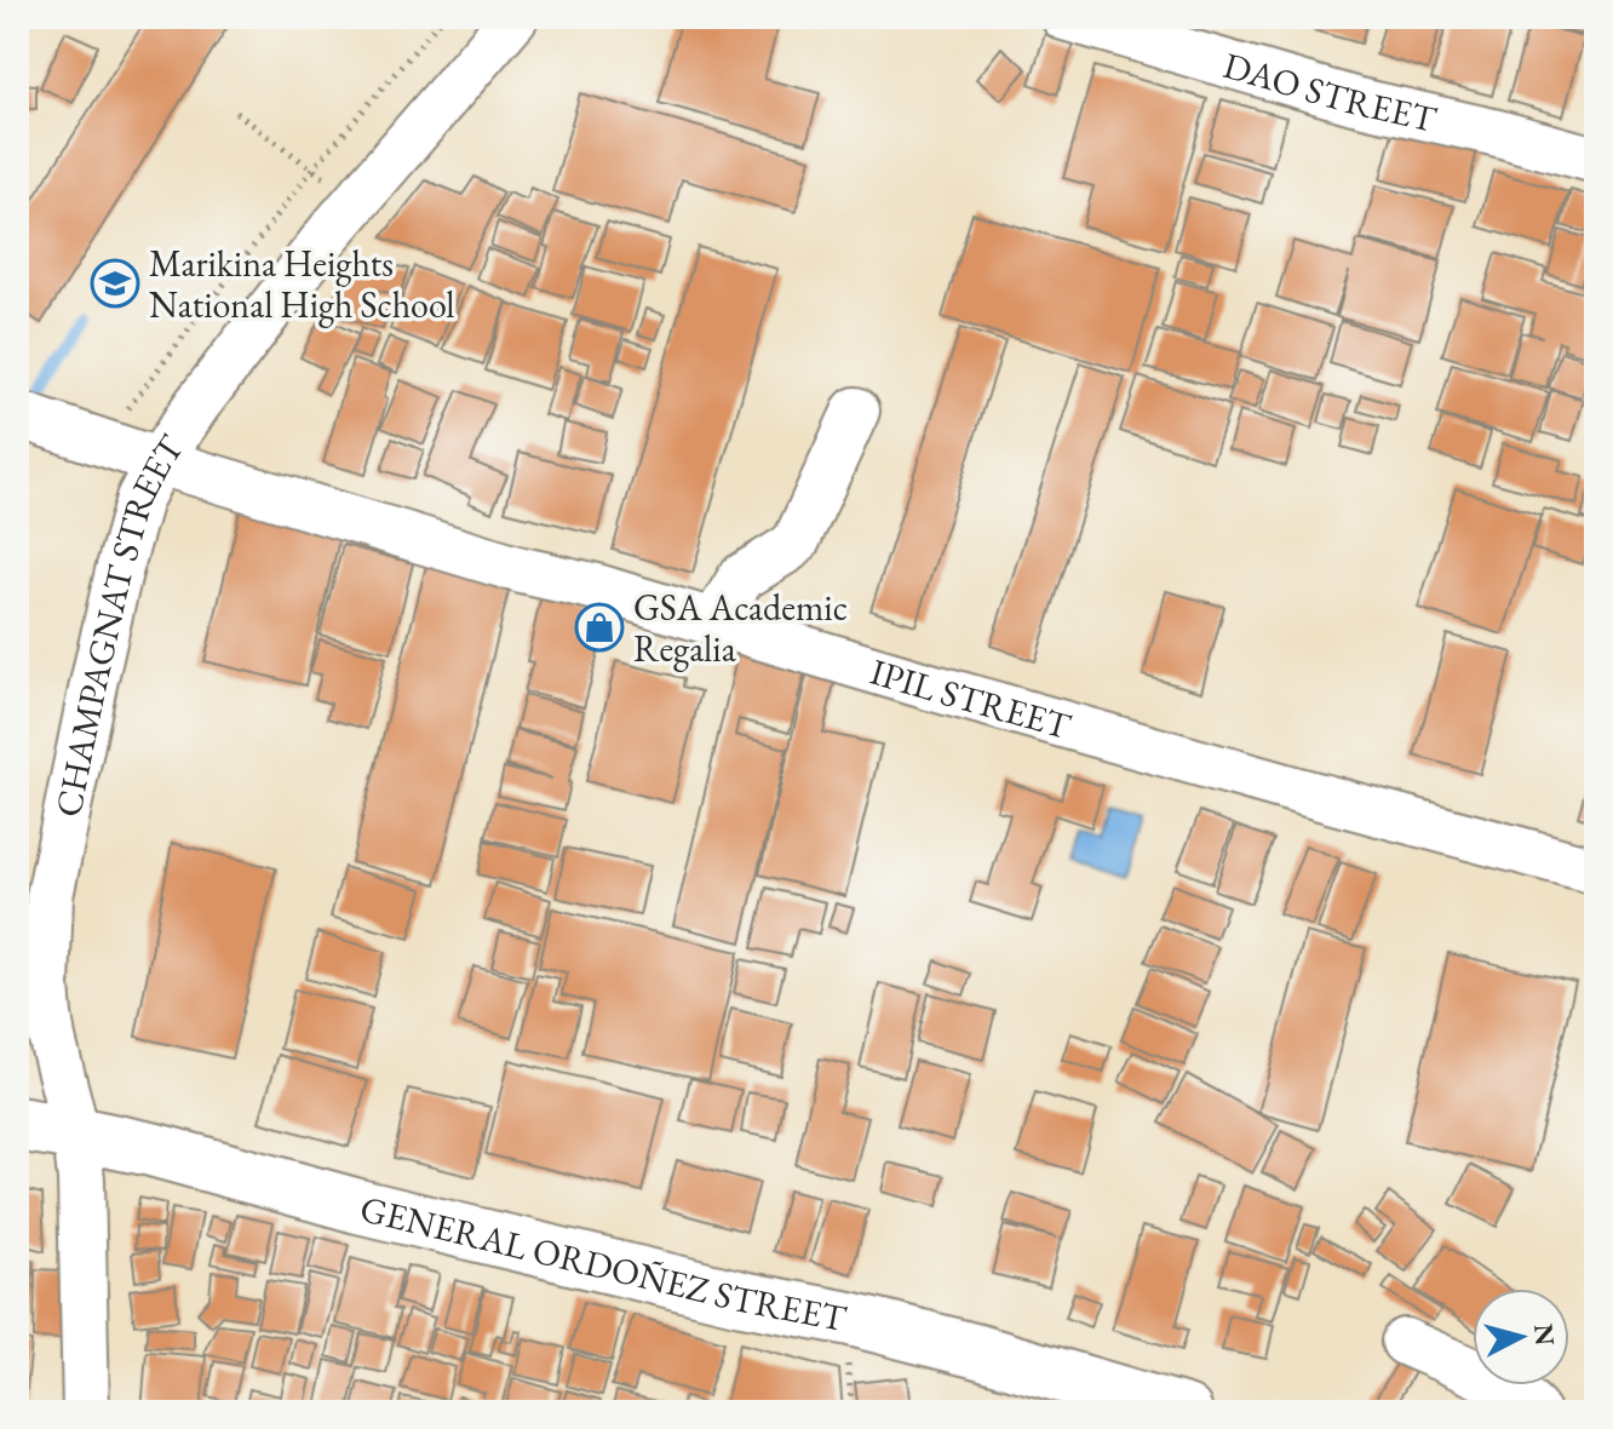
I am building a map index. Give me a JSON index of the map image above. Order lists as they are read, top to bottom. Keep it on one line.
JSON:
{"streets":{"main road":["GENERAL ORDOÑEZ STREET"],"street":["DAO STREET","CHAMPAGNAT STREET","IPIL STREET"]},"crossings":[["CHAMPAGNAT STREET","IPIL STREET"],["CHAMPAGNAT STREET","GENERAL ORDOÑEZ STREET"]],"places":{"school or university":["Marikina Heights National High School"],"shop":["GSA Academic Regalia"]},"north":"right"}
